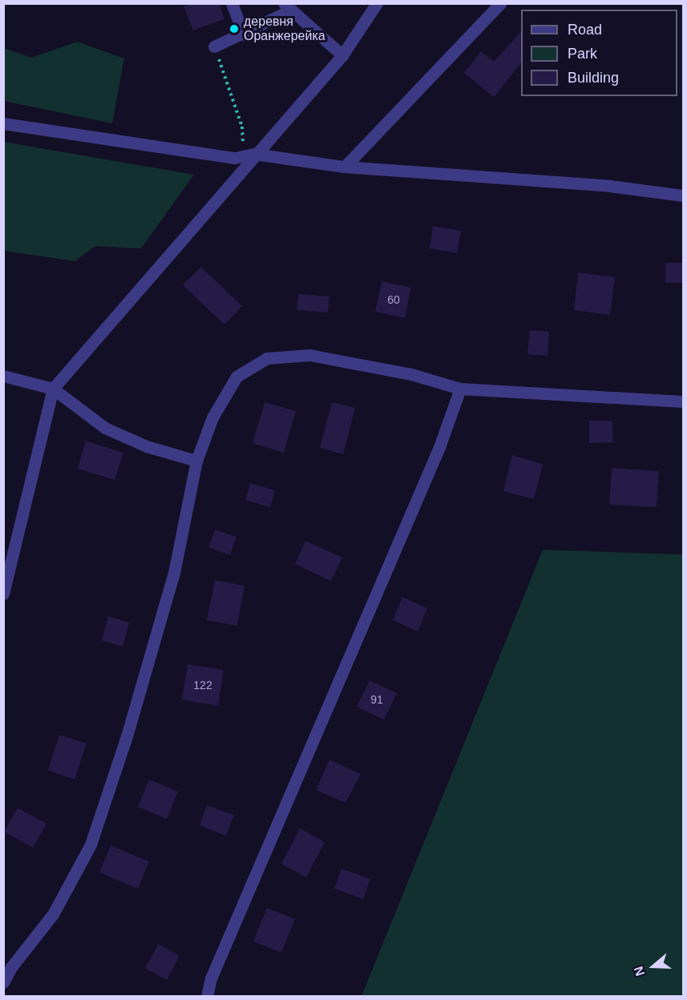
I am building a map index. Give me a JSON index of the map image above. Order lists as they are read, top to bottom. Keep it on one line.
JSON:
{"places":["деревня Оранжерейка"],"house_numbers":["60","122","91"],"legend":["Road","Park","Building"],"north":"left"}
